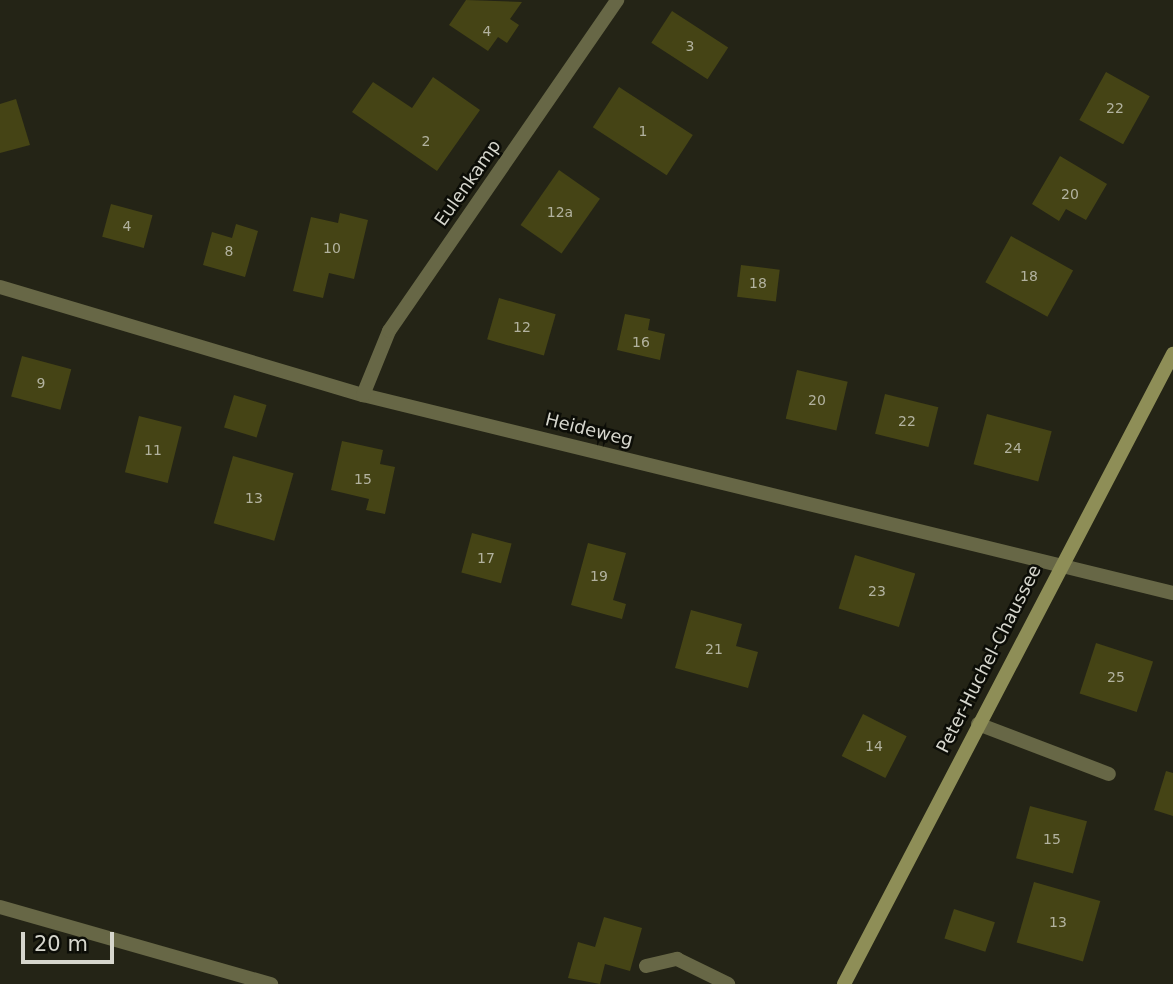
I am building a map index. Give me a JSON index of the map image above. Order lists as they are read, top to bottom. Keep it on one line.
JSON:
{"streets":{"street":["Eulenkamp","Heideweg","Peter-Huchel-Chaussee"]},"crossings":[["Eulenkamp","Heideweg"],["Heideweg","Peter-Huchel-Chaussee"]],"house_numbers":["4","3","22","1","2","20","12a","4","10","8","18","18","12","16","9","20","22","24","11","15","13","17","19","23","21","25","14","15","13"],"scale_bar":"20 m"}
